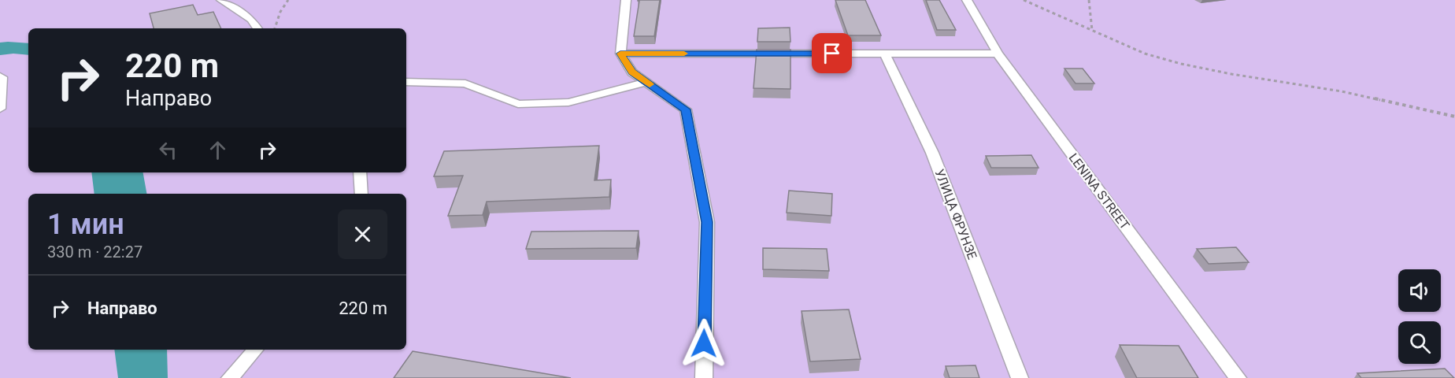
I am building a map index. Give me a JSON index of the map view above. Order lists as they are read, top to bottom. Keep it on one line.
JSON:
{"streets":{"street":["LENINA STREET","УЛИЦА ФРУНЗЕ"]},"page":{"turn":["220 m","Направо"],"heading":["1 мин","330 m · 22:27"],"list":[{"name":"Направо","value":"220 m"}]}}
